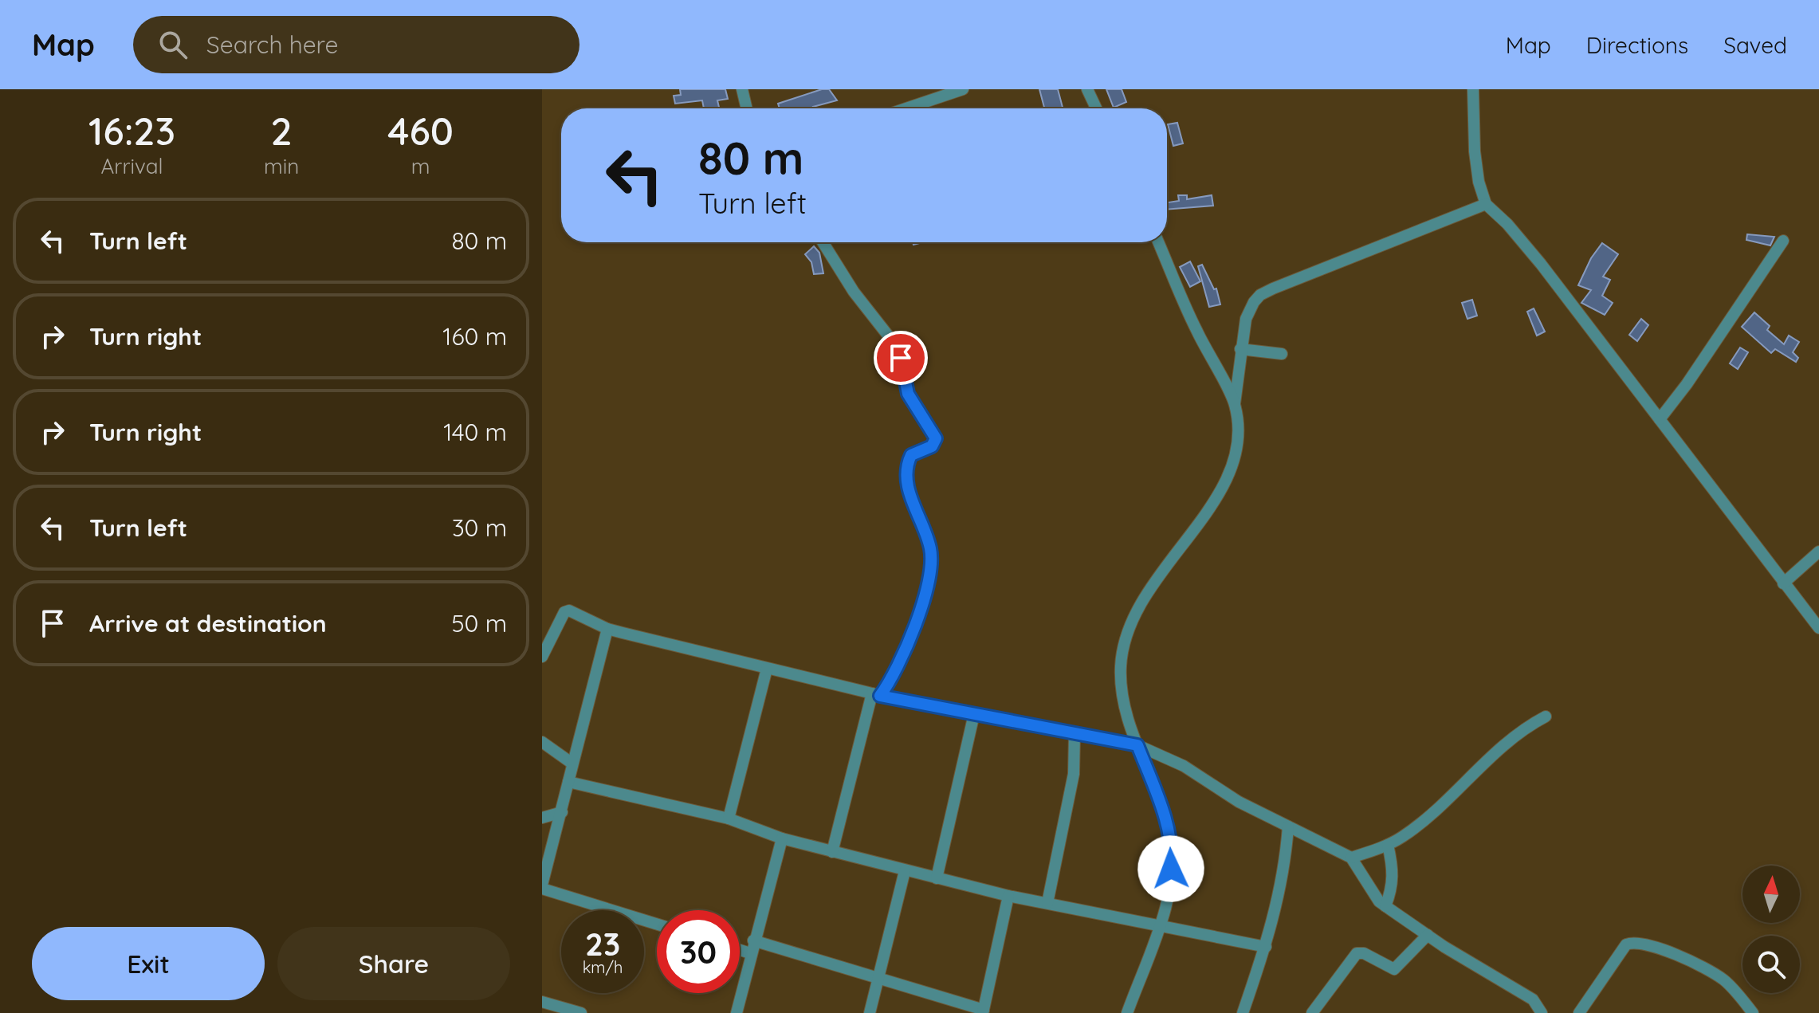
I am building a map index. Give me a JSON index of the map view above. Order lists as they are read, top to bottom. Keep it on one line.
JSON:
{"north":"top","page":{"header":"Map","search":"Search here","nav":["Map","Directions","Saved"],"eta":["16:23","Arrival","2","min","460","m"],"turn":["80 m","Turn left"],"list":[{"name":"Turn left","value":"80 m"},{"name":"Turn right","value":"160 m"},{"name":"Turn right","value":"140 m"},{"name":"Turn left","value":"30 m"},{"name":"Arrive at destination","value":"50 m"}],"speed":"23 km/h","limit":"30","buttons":["Exit","Share"]}}
